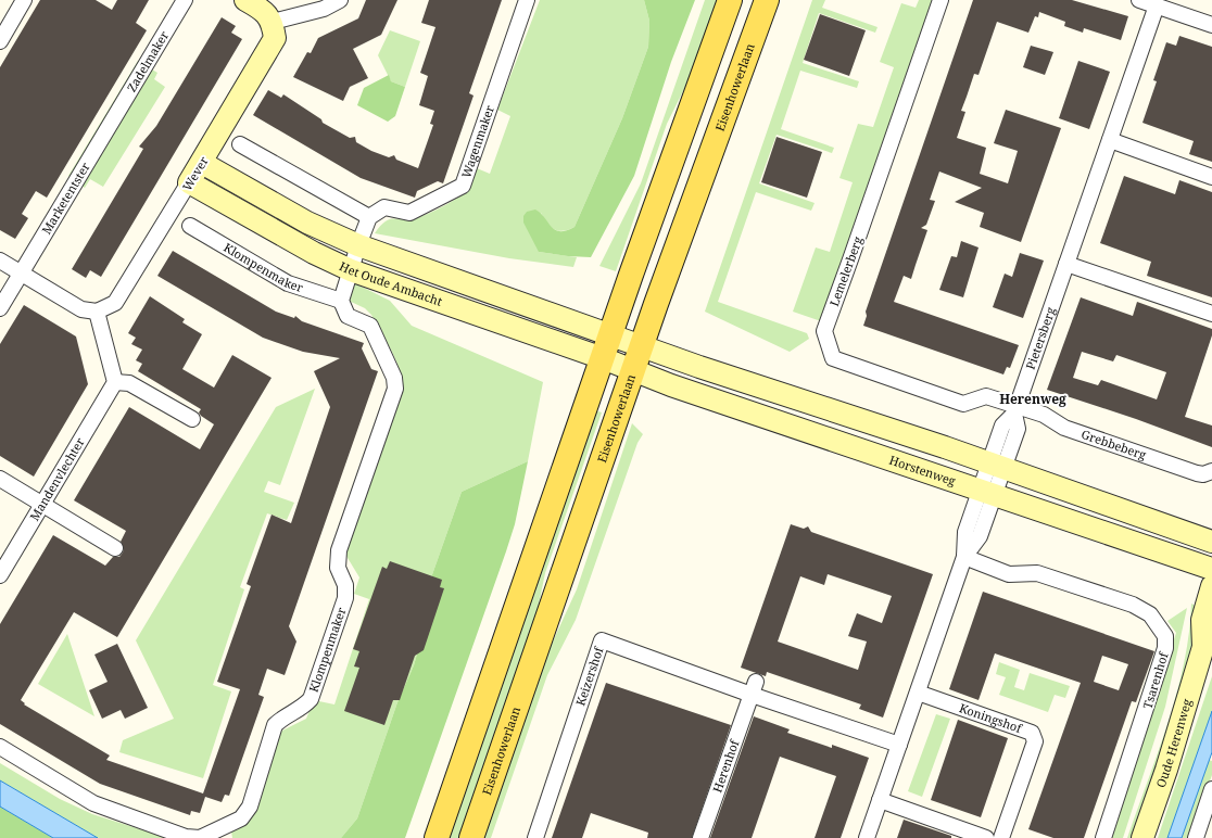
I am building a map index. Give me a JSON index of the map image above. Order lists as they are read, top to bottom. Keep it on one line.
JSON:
{"streets":{"main road":["Eisenhowerlaan"],"street":["Zadelmaker","Wagenmaker","Wever","Marketentster","Klompenmaker","Lemelerberg","Het Oude Ambacht","Pietersberg","Grebbeberg","Horstenweg","Mandenvlechter","Keizershof","Tsarenhof","Koningshof","Oude Herenweg","Herenhof"]},"crossings":[["Zadelmaker","Marketentster"],["Eisenhowerlaan","Het Oude Ambacht"],["Eisenhowerlaan","Horstenweg"],["Wever","Het Oude Ambacht"],["Lemelerberg","Pietersberg"],["Lemelerberg","Grebbeberg"],["Het Oude Ambacht","Horstenweg"],["Pietersberg","Grebbeberg"],["Pietersberg","Horstenweg"],["Keizershof","Herenhof"]],"districts":["Herenweg"]}
